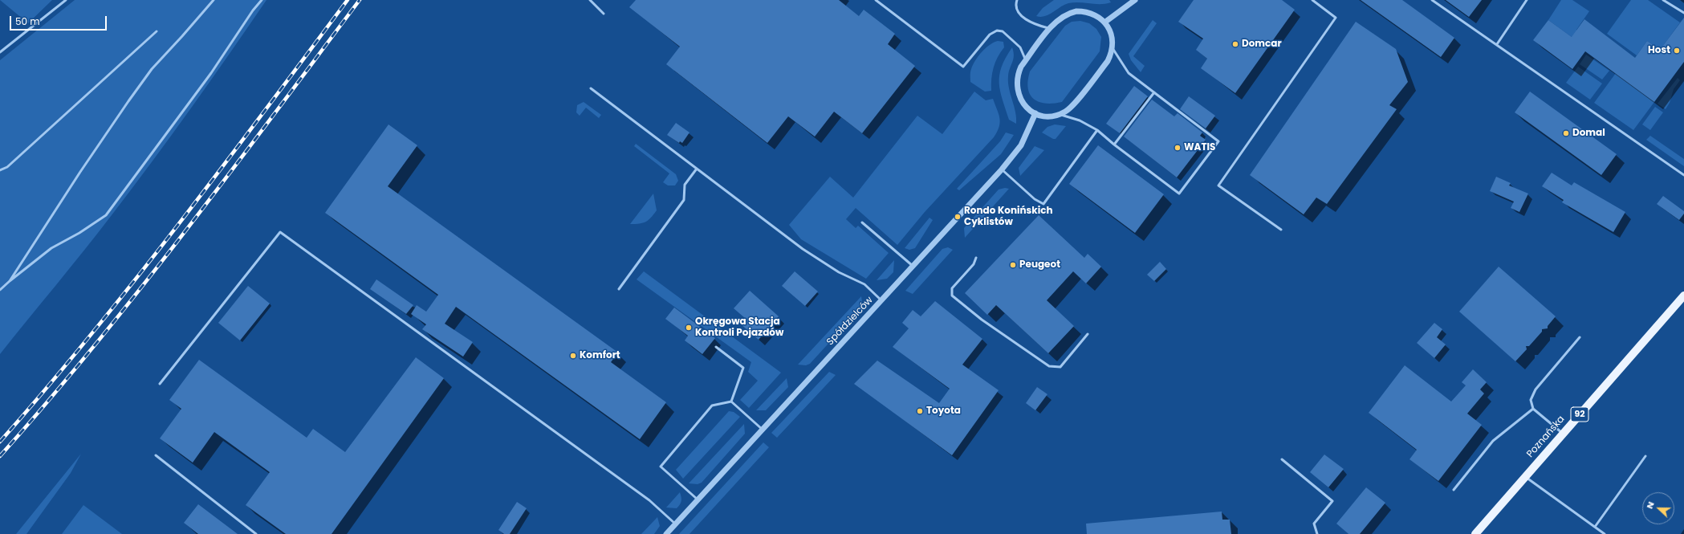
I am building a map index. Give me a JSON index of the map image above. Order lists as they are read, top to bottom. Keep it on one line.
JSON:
{"streets":{"main road":["92","Poznańska"],"street":["Spółdzielców"]},"places":["Domcar","Host","Domal","WATIS","Rondo Konińskich Cyklistów","Peugeot","Okręgowa Stacja Kontroli Pojazdów","Komfort","Toyota"],"scale_bar":"50 m","north":"left"}
